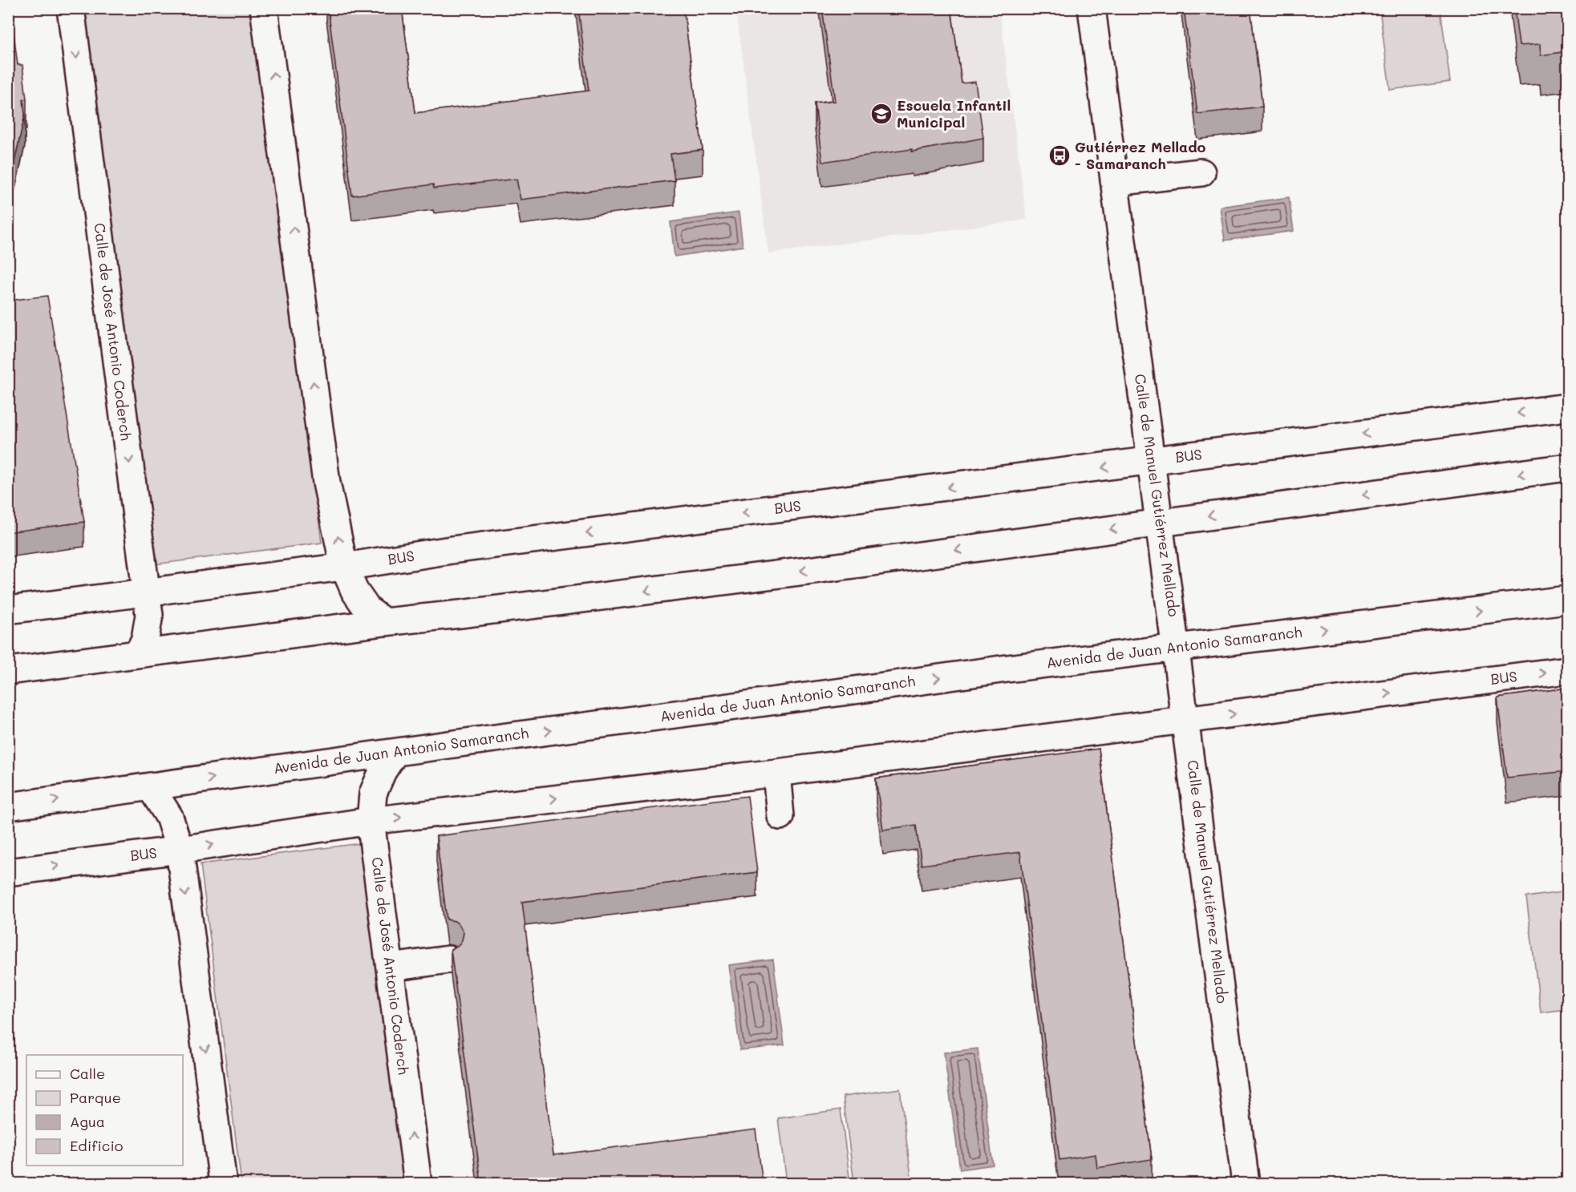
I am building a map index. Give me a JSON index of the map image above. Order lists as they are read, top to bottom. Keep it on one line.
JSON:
{"streets":{"street":["Calle de José Antonio Coderch","BUS","Calle de Manuel Gutiérrez Mellado","Avenida de Juan Antonio Samaranch"]},"crossings":[["Calle de José Antonio Coderch","BUS"],["Calle de José Antonio Coderch","Avenida de Juan Antonio Samaranch"],["BUS","Calle de Manuel Gutiérrez Mellado"],["Calle de Manuel Gutiérrez Mellado","Avenida de Juan Antonio Samaranch"]],"places":{"school or university":["Escuela Infantil Municipal"],"bus stop":["Gutiérrez Mellado - Samaranch"]},"legend":["Calle","Parque","Agua","Edificio"]}
